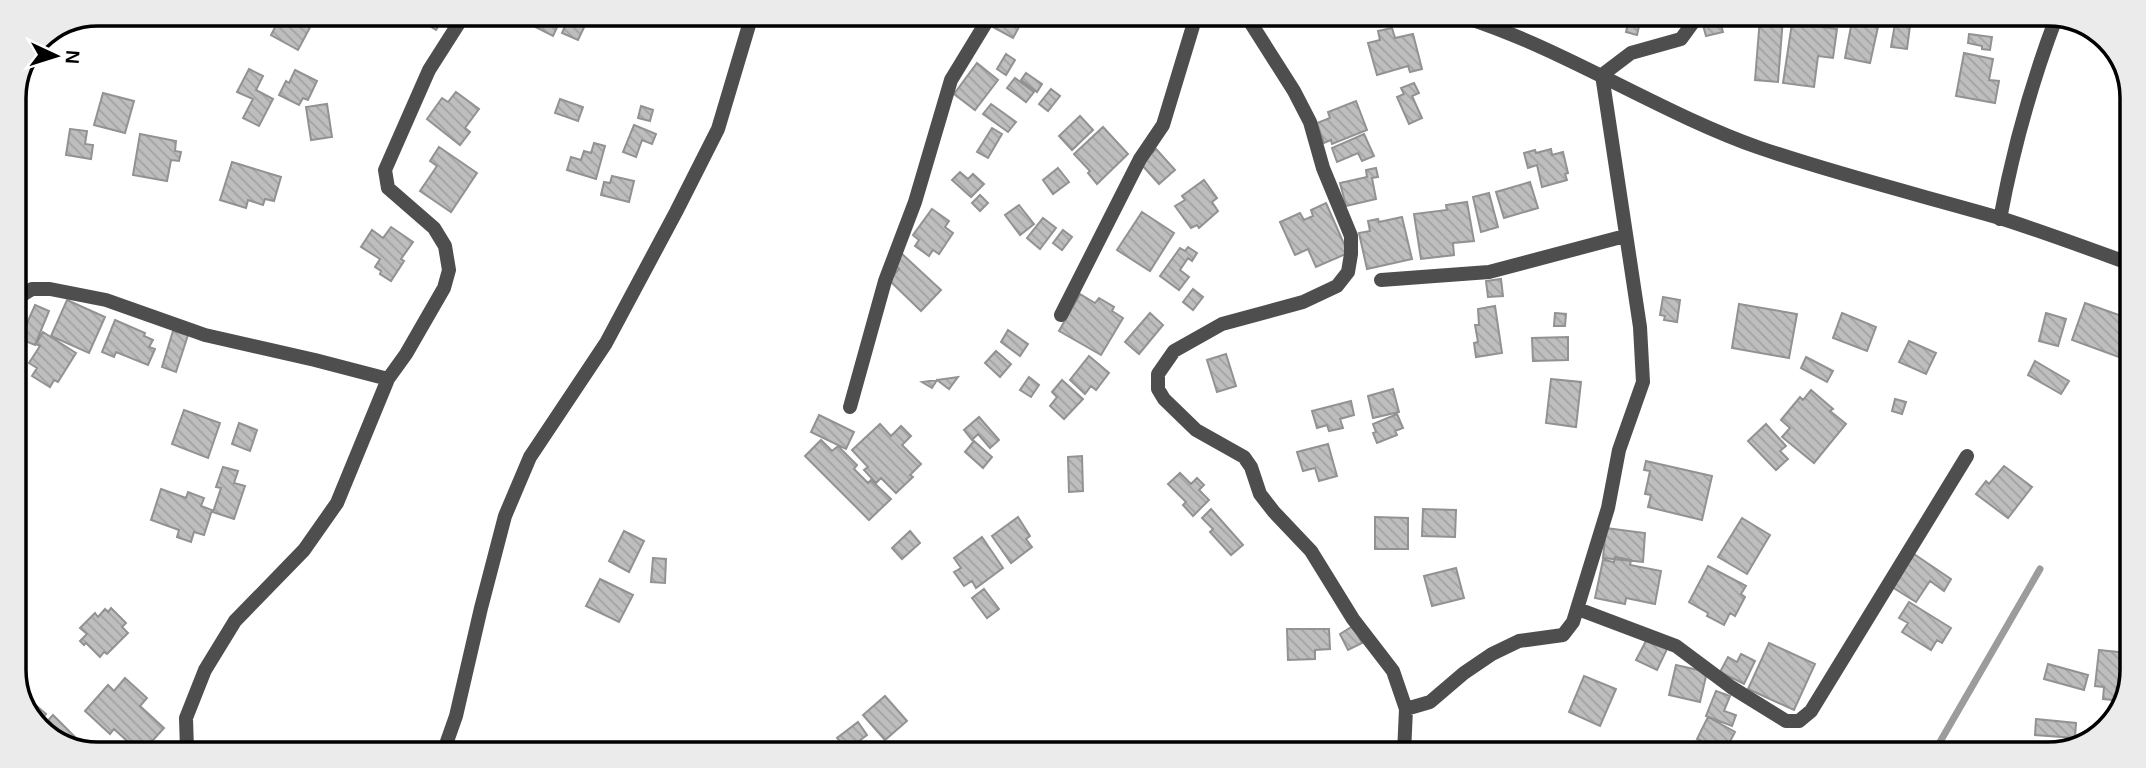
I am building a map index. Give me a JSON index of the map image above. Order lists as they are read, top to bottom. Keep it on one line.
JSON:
{"north":"right"}
